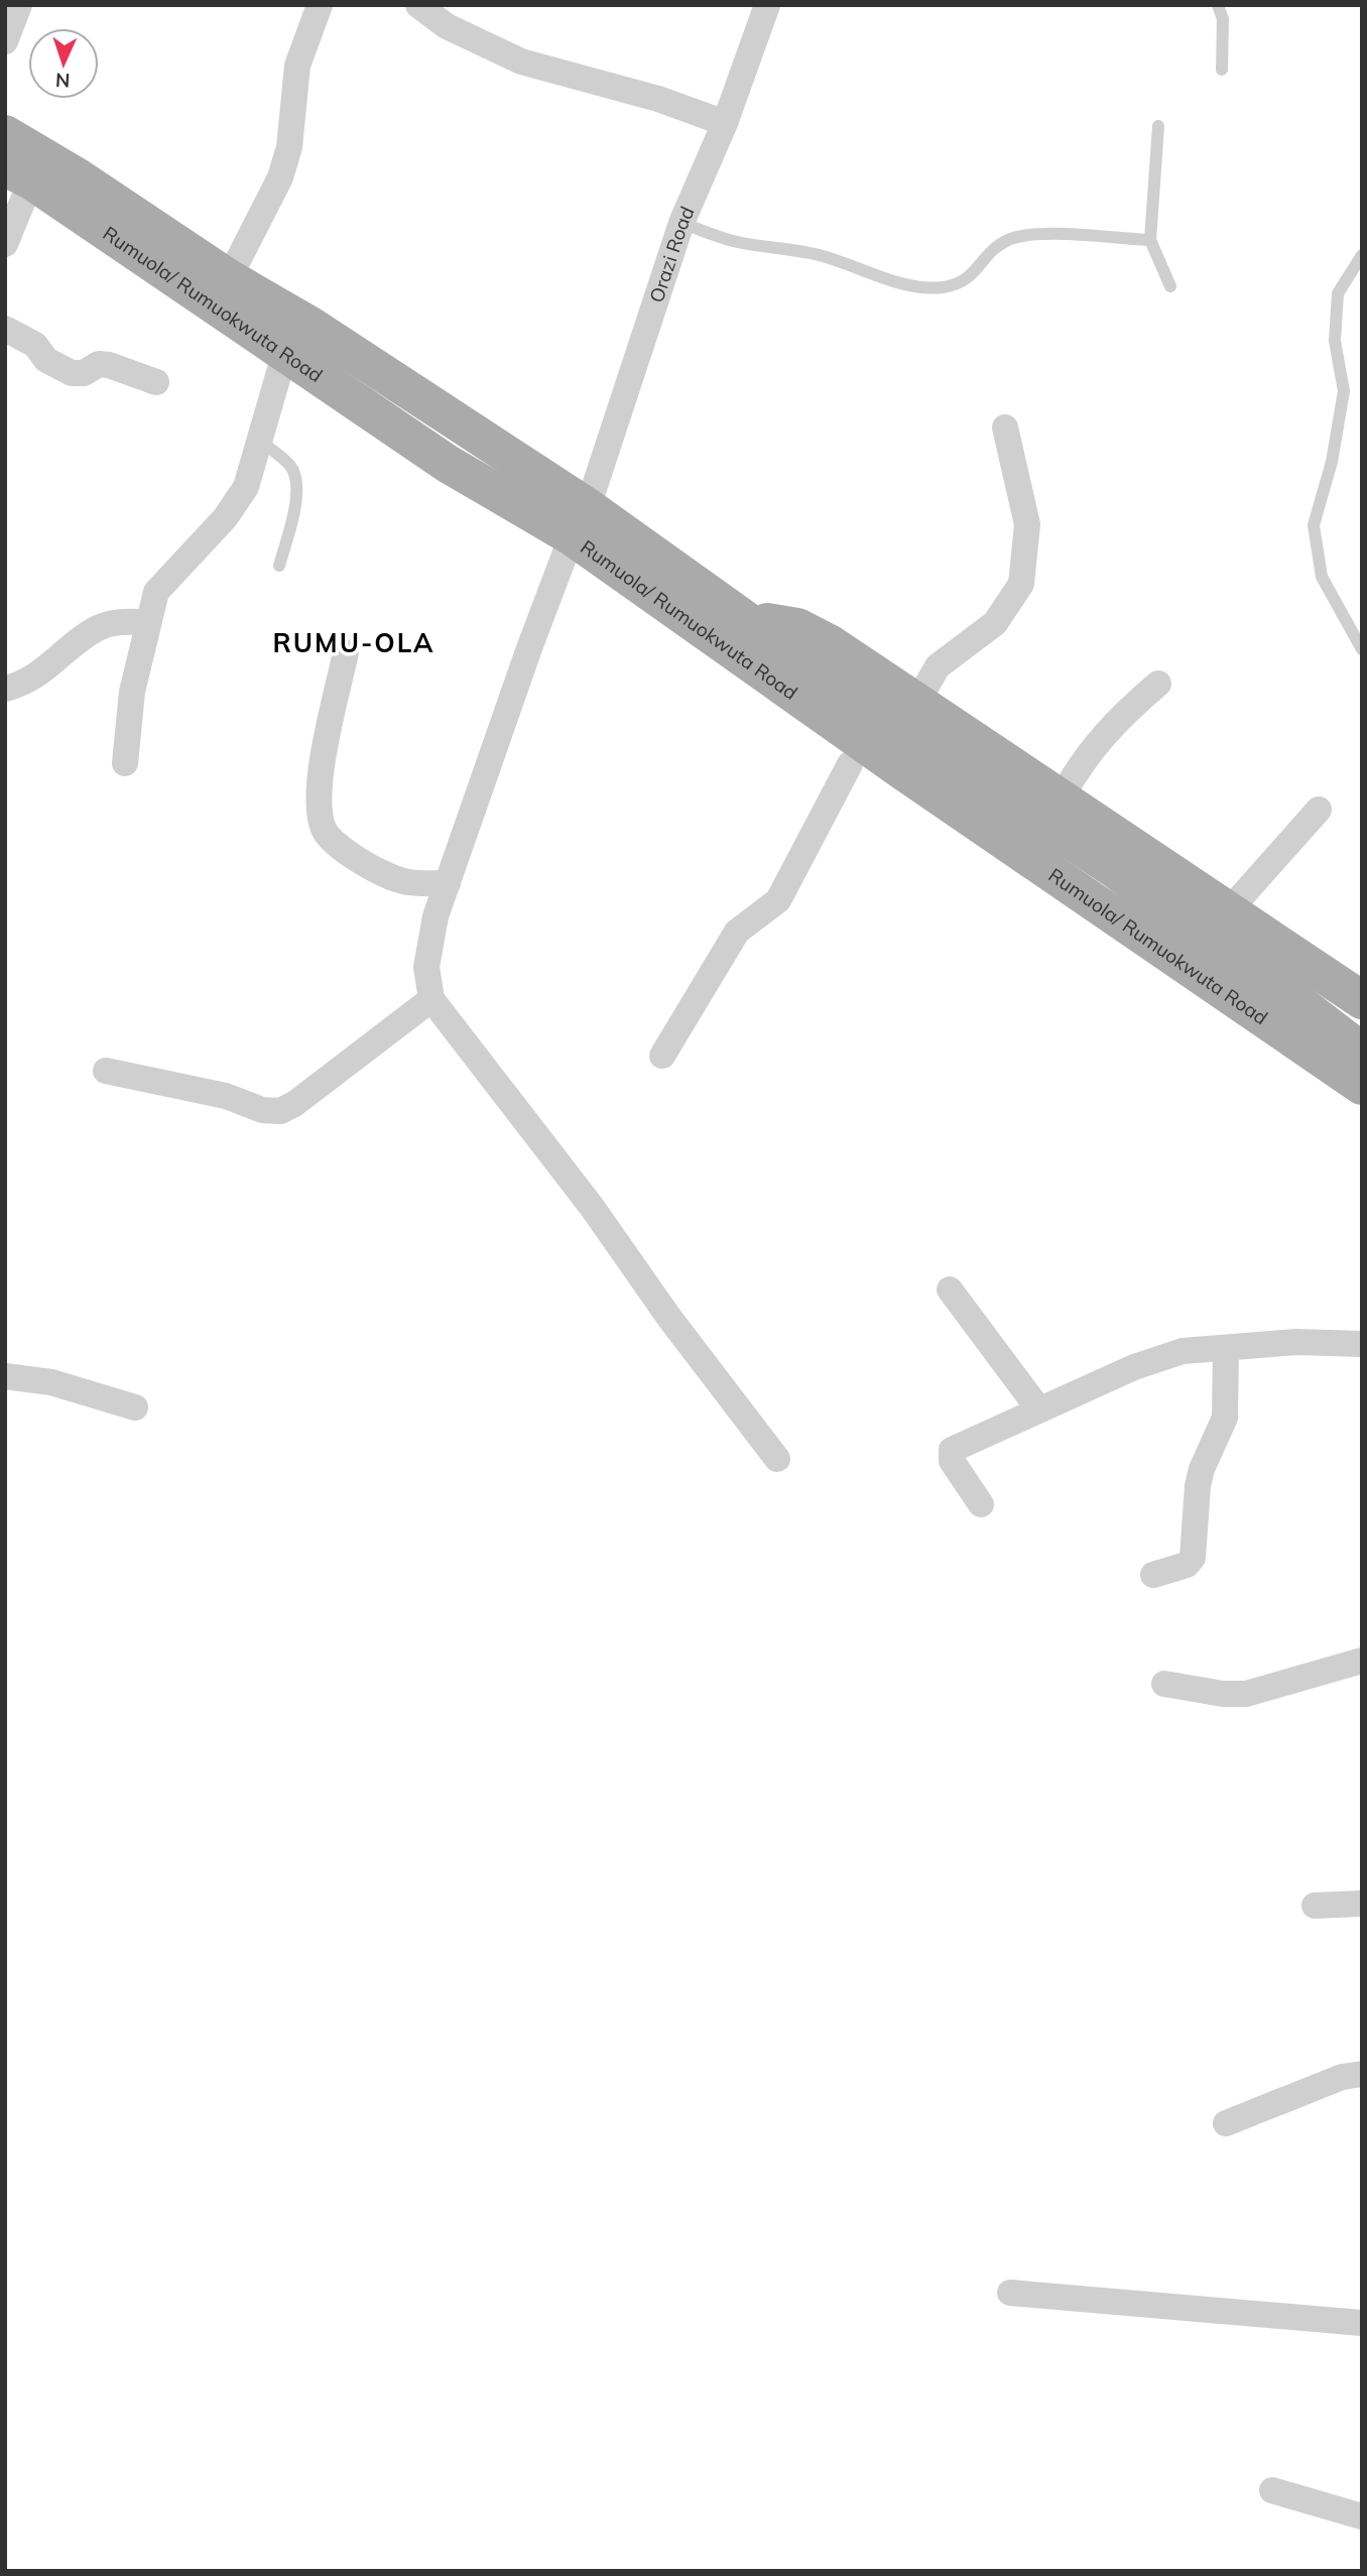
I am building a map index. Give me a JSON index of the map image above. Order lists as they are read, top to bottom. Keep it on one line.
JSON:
{"streets":{"main road":["Rumuola/ Rumuokwuta Road"],"street":["Orazi Road"]},"crossings":[["Orazi Road","Rumuola/ Rumuokwuta Road"]],"districts":["RUMU-OLA"],"north":"bottom"}
